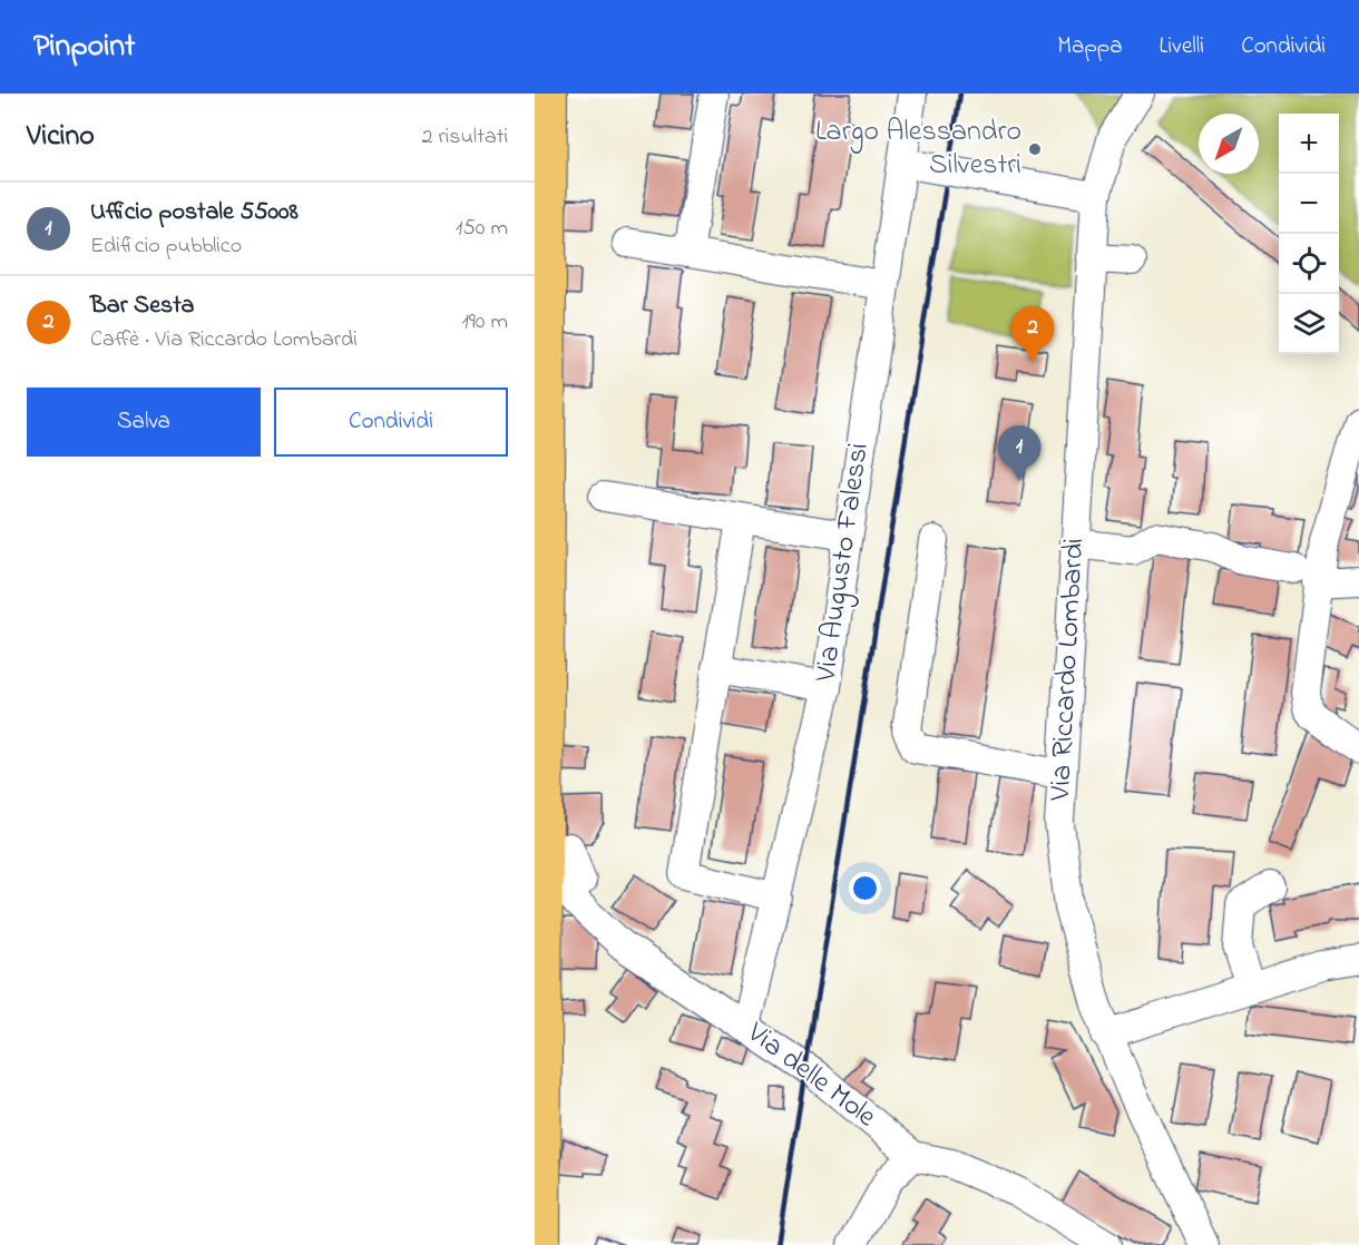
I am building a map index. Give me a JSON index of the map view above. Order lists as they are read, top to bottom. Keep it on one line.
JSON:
{"streets":{"street":["Via Augusto Falessi","Via Riccardo Lombardi","Via delle Mole"]},"crossings":[["Via Augusto Falessi","Via delle Mole"]],"places":["Largo Alessandro Silvestri"],"north":"bottom left","page":{"header":"Pinpoint","nav":["Mappa","Livelli","Condividi"],"heading":["Vicino","2 risultati"],"map_buttons":["+","−"],"list":[{"mark":"1","name":"Ufficio postale 55008","note":"Edificio pubblico","value":"150 m"},{"mark":"2","name":"Bar Sesta","note":"Caffè · Via Riccardo Lombardi","value":"190 m"}],"pins":["2","1"],"buttons":["Salva","Condividi"]}}
